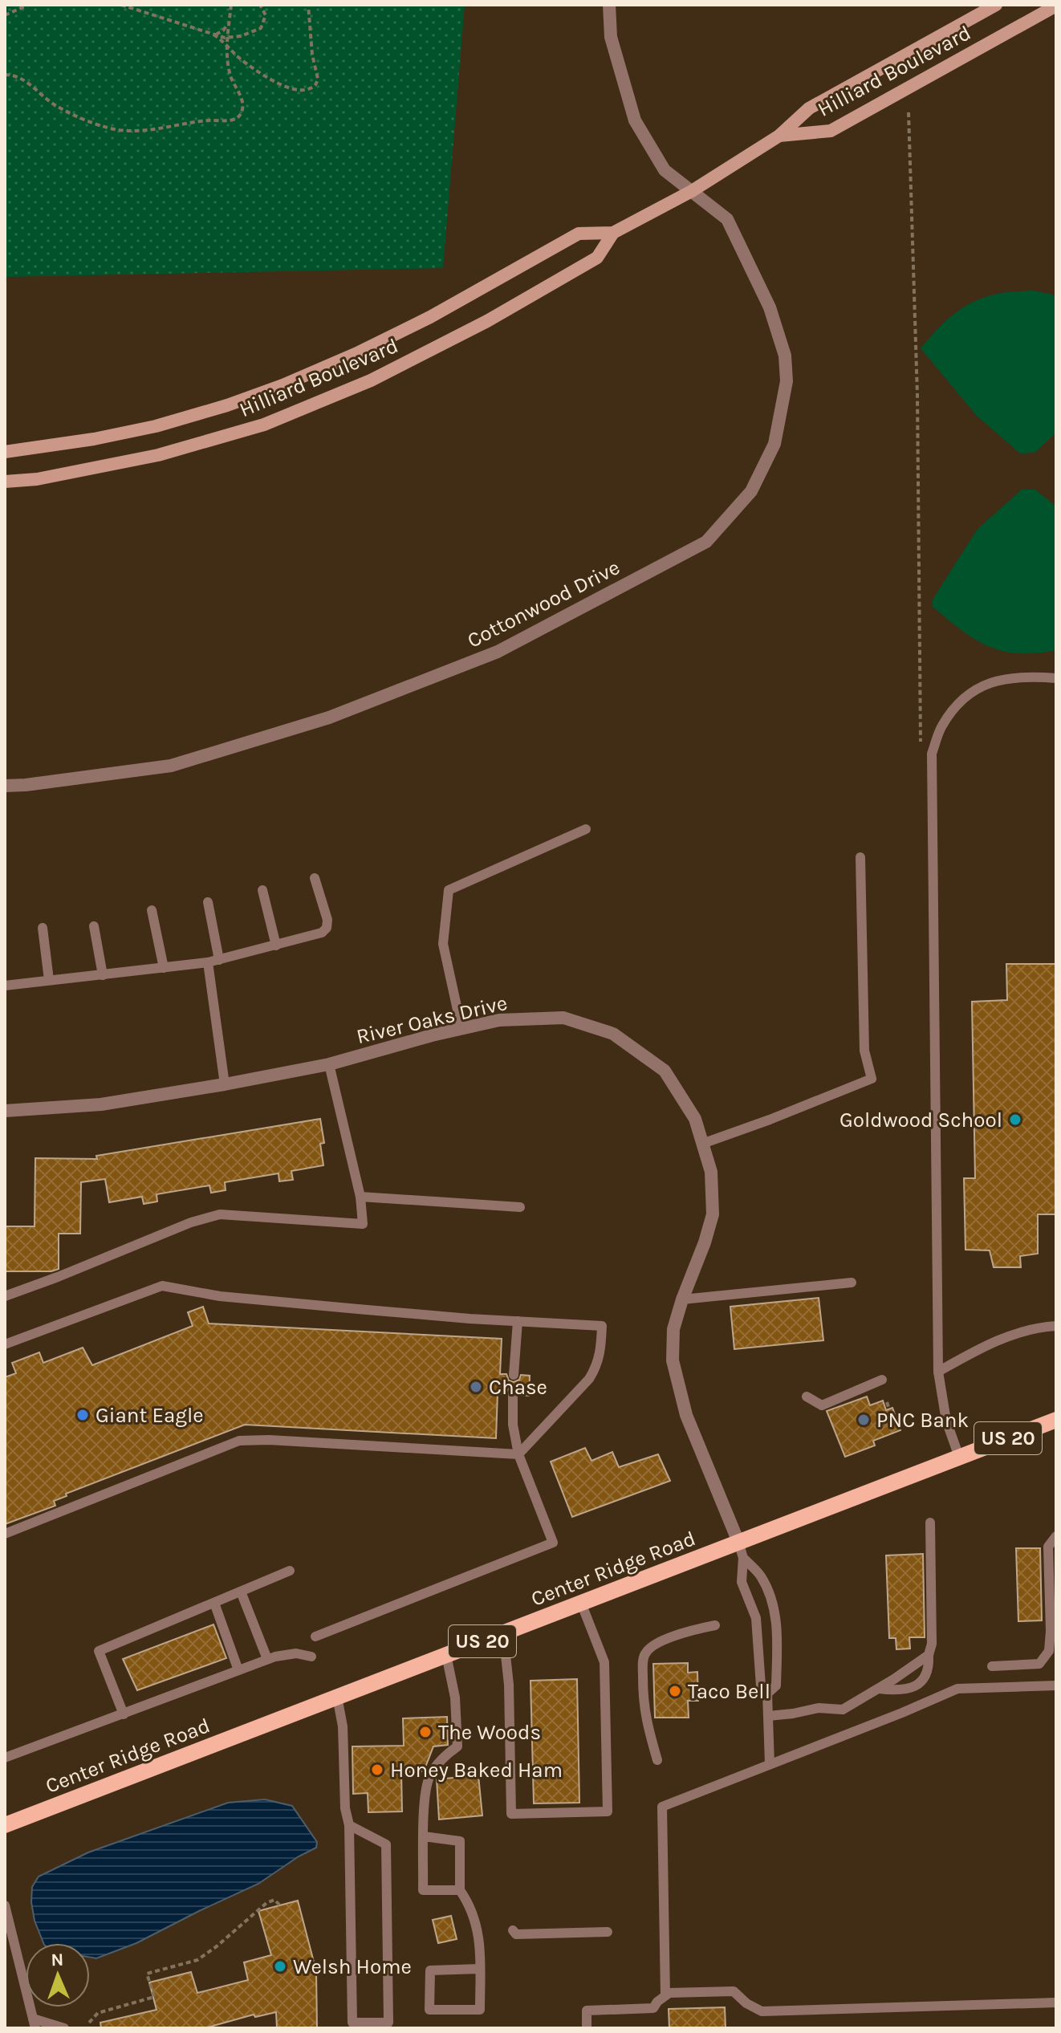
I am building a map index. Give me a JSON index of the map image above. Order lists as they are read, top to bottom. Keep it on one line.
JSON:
{"streets":{"main road":["Hilliard Boulevard","US 20","Center Ridge Road"],"street":["Cottonwood Drive","River Oaks Drive"]},"crossings":[["Hilliard Boulevard","Cottonwood Drive"],["River Oaks Drive","Center Ridge Road"]],"places":["Goldwood School","Chase","Giant Eagle","PNC Bank","Taco Bell","The Woods","Honey Baked Ham","Welsh Home"],"north":"top"}
